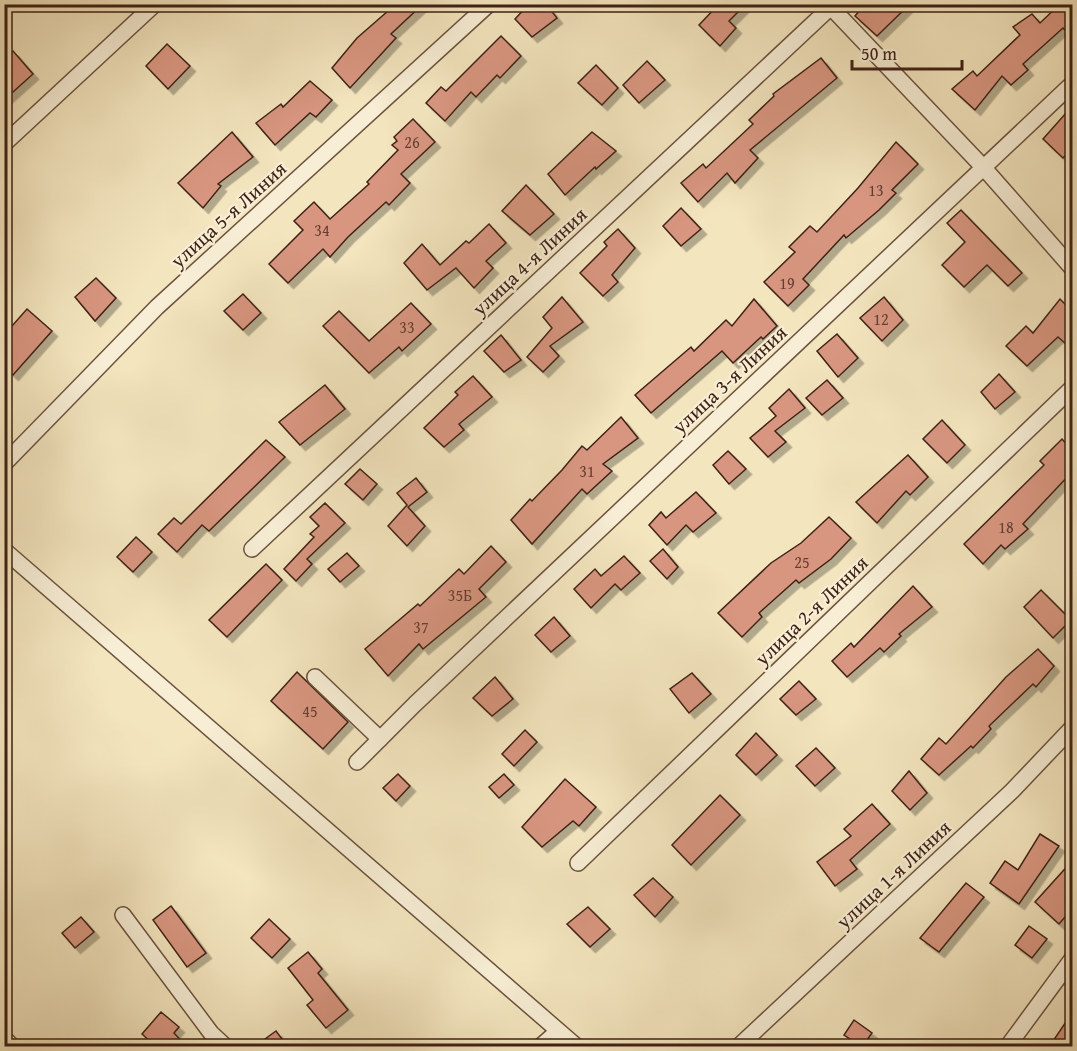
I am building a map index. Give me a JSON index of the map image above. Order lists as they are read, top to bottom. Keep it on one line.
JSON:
{"streets":{"street":["улица 5-я Линия","улица 4-я Линия","улица 3-я Линия","улица 2-я Линия","улица 1-я Линия"]},"house_numbers":["26","13","34","19","12","33","31","18","25","35Б","37","45"],"scale_bar":"50 m"}
